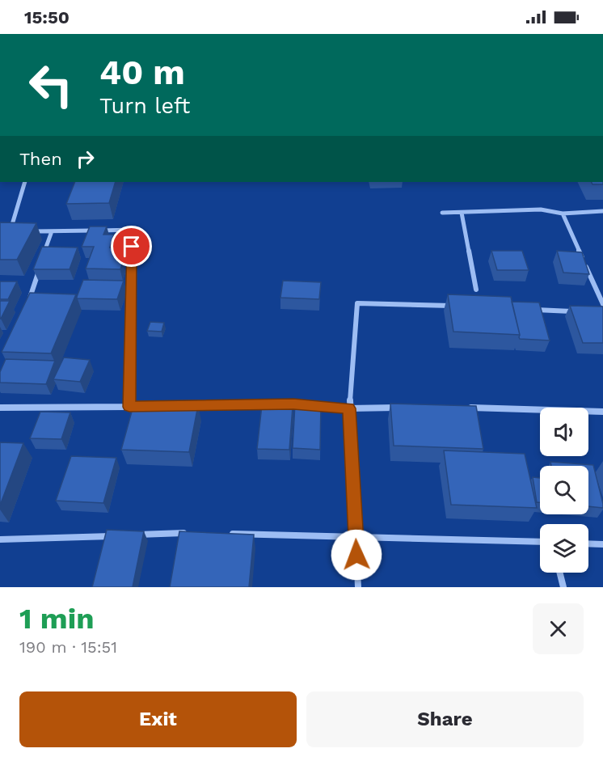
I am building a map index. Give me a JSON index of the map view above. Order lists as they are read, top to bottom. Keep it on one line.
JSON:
{"page":{"status":"15:50","turn":["40 m","Turn left"],"then":"Then","heading":["1 min","190 m · 15:51"],"buttons":["Exit","Share"]}}
